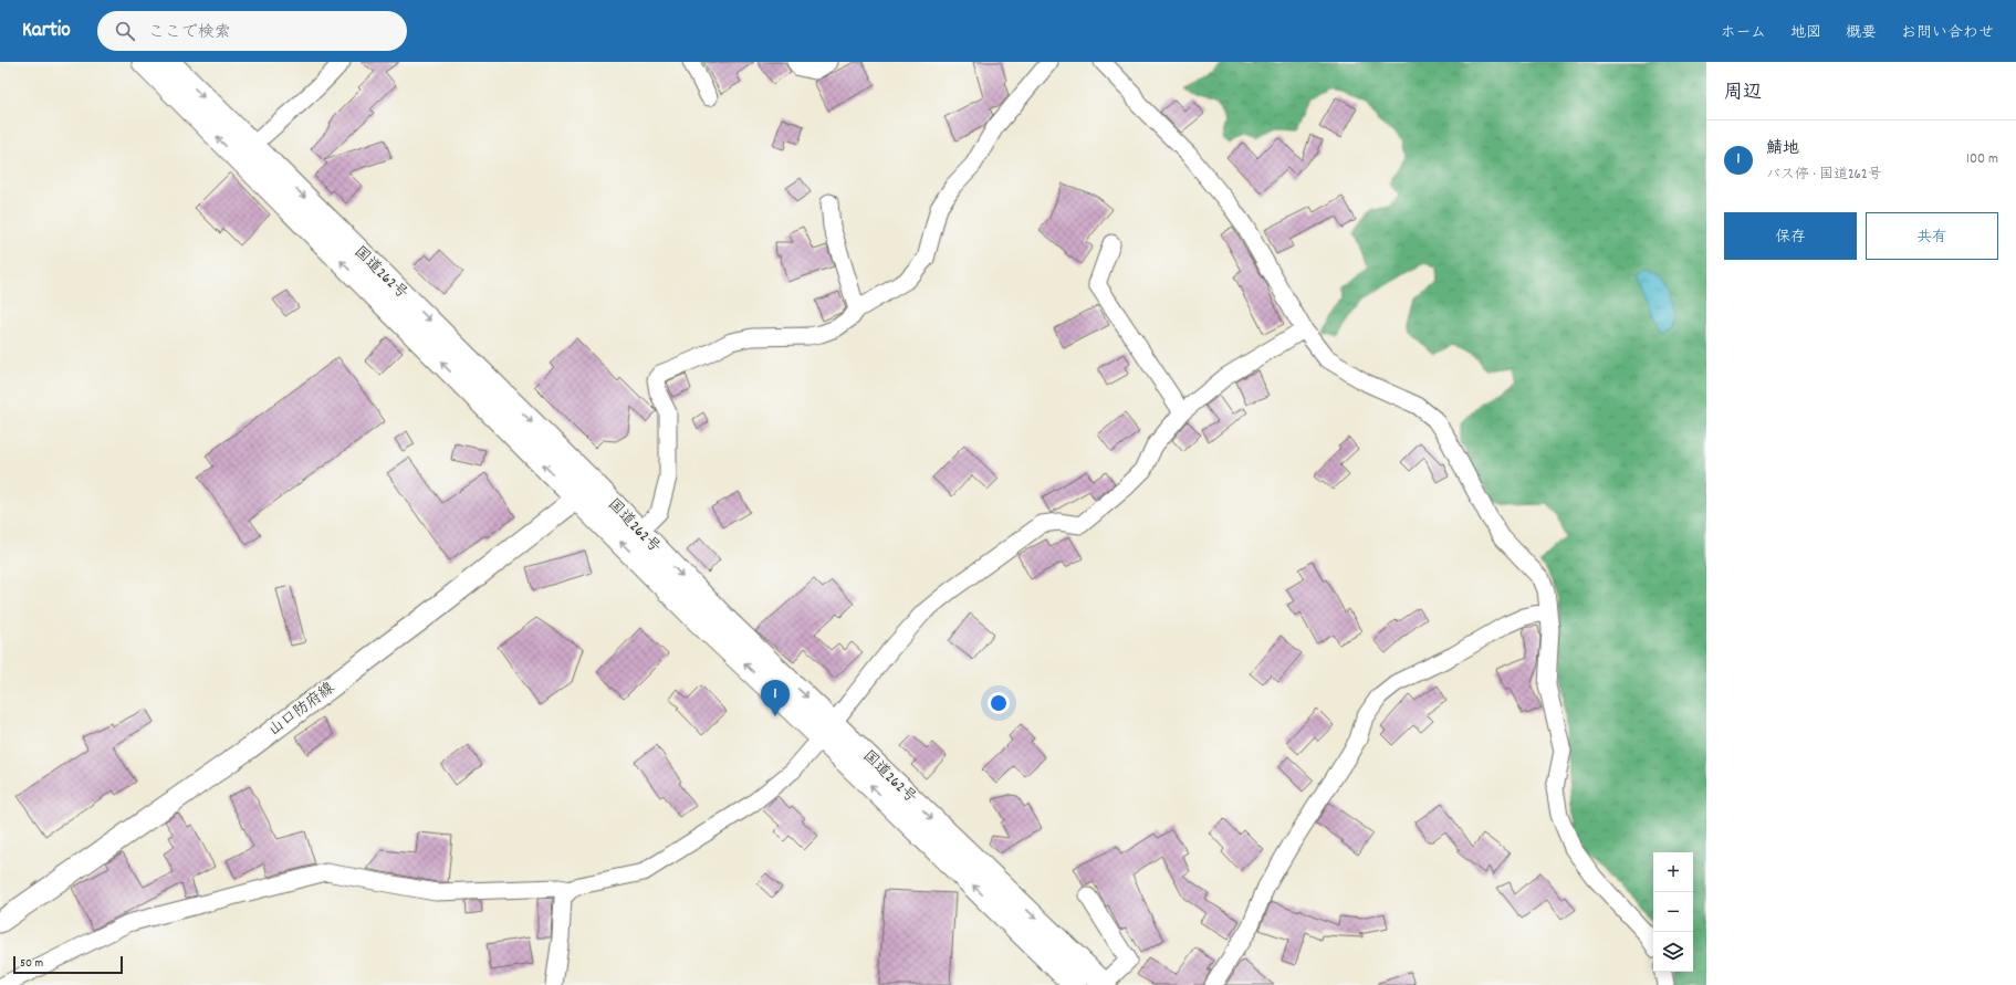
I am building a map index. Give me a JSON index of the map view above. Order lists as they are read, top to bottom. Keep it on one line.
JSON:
{"streets":{"highway":["国道262号"],"main road":["山口防府線"]},"crossings":[["国道262号","山口防府線"]],"scale_bar":"50 m","page":{"header":"Kartio","search":"ここで検索","nav":["ホーム","地図","概要","お問い合わせ"],"heading":"周辺","list":[{"mark":"1","name":"鯖地","note":"バス停 · 国道262号","value":"100 m"}],"buttons":["保存","共有"],"pins":"1","map_buttons":["+","−"],"scale":"50 m"}}
